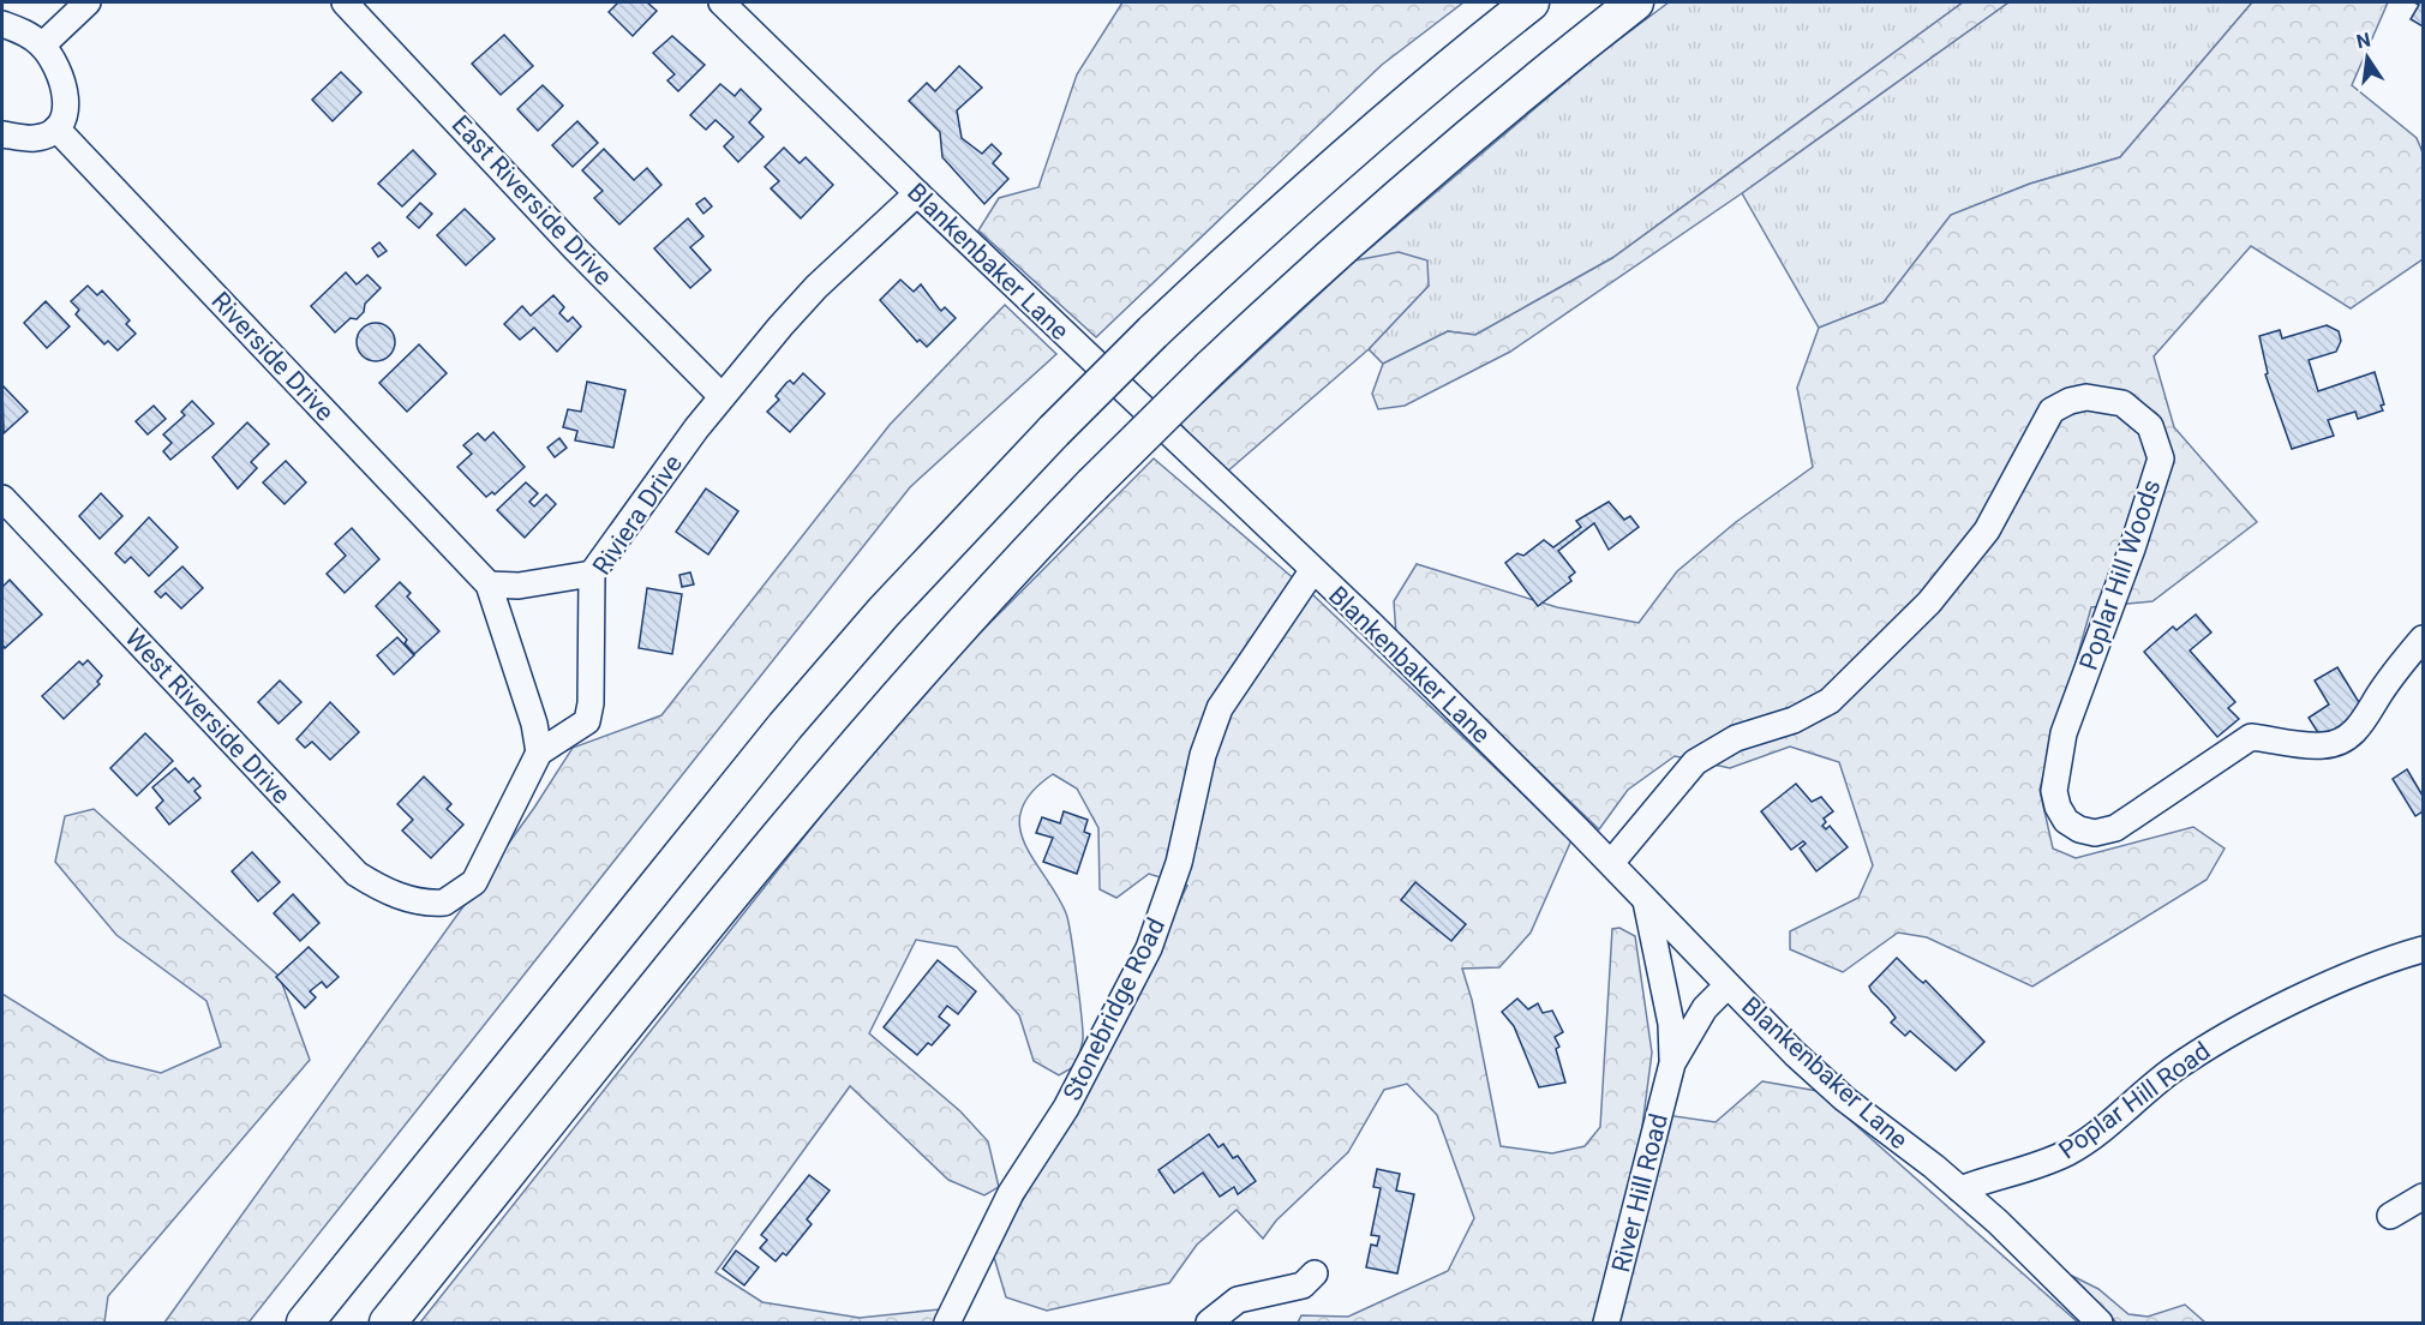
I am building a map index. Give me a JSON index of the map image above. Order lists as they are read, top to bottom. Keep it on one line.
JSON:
{"streets":{"street":["East Riverside Drive","Blankenbaker Lane","Riverside Drive","Riviera Drive","Poplar Hill Woods","West Riverside Drive","Stonebridge Road","Poplar Hill Road","River Hill Road"]},"crossings":[["East Riverside Drive","Riviera Drive"],["Blankenbaker Lane","Riviera Drive"],["Blankenbaker Lane","Poplar Hill Woods"],["Blankenbaker Lane","Stonebridge Road"],["Blankenbaker Lane","Poplar Hill Road"],["Blankenbaker Lane","River Hill Road"],["Riverside Drive","Riviera Drive"],["Riviera Drive","West Riverside Drive"]],"north":"top"}
